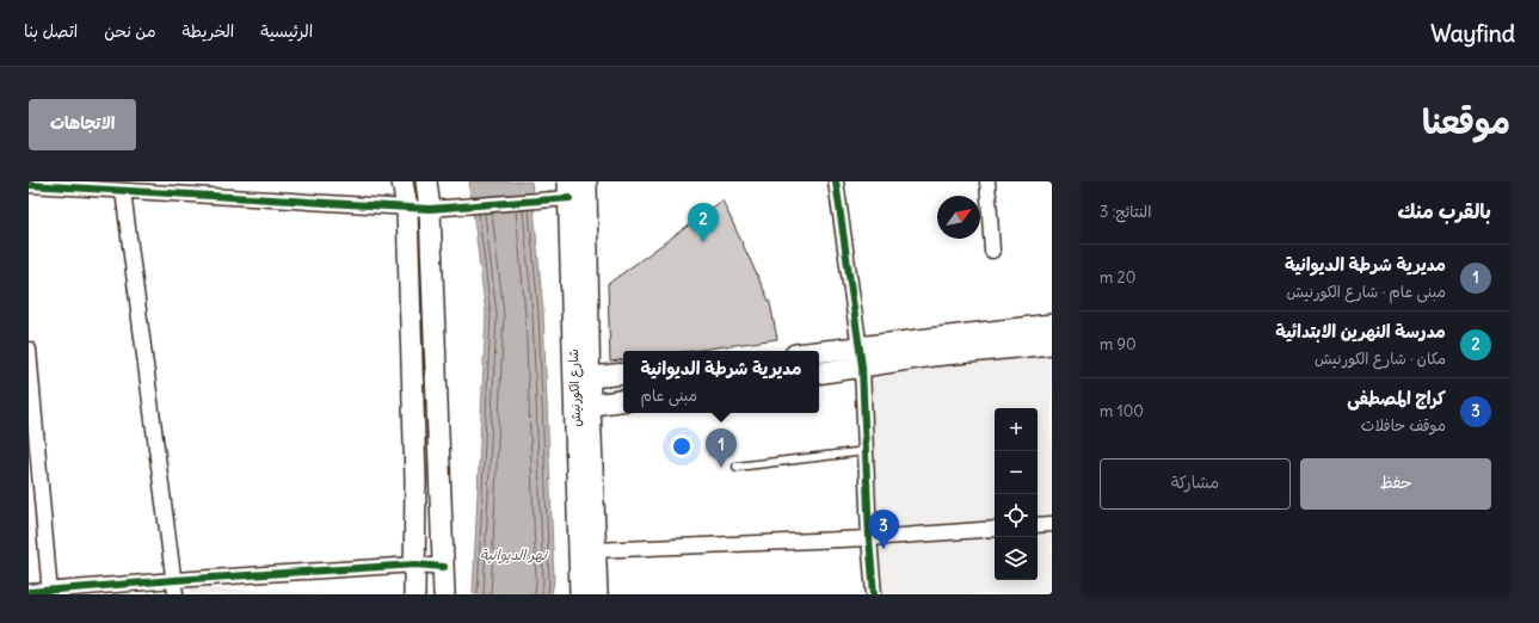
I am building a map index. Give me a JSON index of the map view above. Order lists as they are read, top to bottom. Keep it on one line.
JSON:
{"streets":{"main road":["شارع الكورنيش"]},"water":["نهر الديوانية"],"north":"top right","page":{"header":"Wayfind","nav":["الرئيسية","الخريطة","من نحن","اتصل بنا"],"title":"موقعنا","buttons":["الاتجاهات",["حفظ","مشاركة"]],"heading":["بالقرب منك","النتائج: 3"],"pins":["2","1","3"],"list":[{"mark":"1","name":"مديرية شرطة الديوانية","note":"مبنى عام · شارع الكورنيش","value":"20 m"},{"mark":"2","name":"مدرسة النهرين الابتدائية","note":"مكان · شارع الكورنيش","value":"90 m"},{"mark":"3","name":"كراج المصطفى","note":"موقف حافلات","value":"100 m"}],"popup":["مديرية شرطة الديوانية","مبنى عام"],"map_buttons":["+","−"]}}
